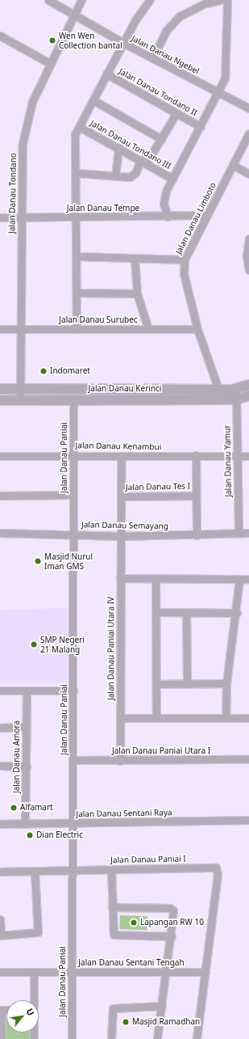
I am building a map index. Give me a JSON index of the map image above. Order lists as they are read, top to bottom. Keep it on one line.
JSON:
{"streets":{"street":["Jalan Danau Ngebel","Jalan Danau Tondano II","Jalan Danau Tondano III","Jalan Danau Tondano","Jalan Danau Tempe","Jalan Danau Limboto","Jalan Danau Surubec","Jalan Danau Kerinci","Jalan Danau Kenambui","Jalan Danau Paniai","Jalan Danau Yamur","Jalan Danau Tes I","Jalan Danau Semayang","Jalan Danau Paniai Utara IV","Jalan Danau Paniai Utara I","Jalan Danau Amora","Jalan Danau Sentani Raya","Jalan Danau Paniai I","Jalan Danau Sentani Tengah"]},"crossings":[["Jalan Danau Ngebel","Jalan Danau Tondano"],["Jalan Danau Tondano","Jalan Danau Tempe"],["Jalan Danau Tondano","Jalan Danau Surubec"],["Jalan Danau Tondano","Jalan Danau Kerinci"],["Jalan Danau Tempe","Jalan Danau Limboto"],["Jalan Danau Limboto","Jalan Danau Surubec"],["Jalan Danau Limboto","Jalan Danau Kerinci"],["Jalan Danau Kerinci","Jalan Danau Paniai"],["Jalan Danau Kerinci","Jalan Danau Yamur"],["Jalan Danau Kenambui","Jalan Danau Paniai"],["Jalan Danau Kenambui","Jalan Danau Yamur"],["Jalan Danau Kenambui","Jalan Danau Paniai Utara IV"],["Jalan Danau Paniai","Jalan Danau Semayang"],["Jalan Danau Paniai","Jalan Danau Paniai Utara I"],["Jalan Danau Paniai","Jalan Danau Sentani Raya"],["Jalan Danau Paniai","Jalan Danau Paniai I"],["Jalan Danau Paniai","Jalan Danau Sentani Tengah"],["Jalan Danau Yamur","Jalan Danau Semayang"],["Jalan Danau Tes I","Jalan Danau Paniai Utara IV"],["Jalan Danau Semayang","Jalan Danau Paniai Utara IV"],["Jalan Danau Paniai Utara IV","Jalan Danau Paniai Utara I"],["Jalan Danau Amora","Jalan Danau Sentani Raya"],["Jalan Danau Paniai I","Jalan Danau Sentani Tengah"]],"places":["Wen Wen Collection bantal","Indomaret","Masjid Nurul Iman GMS","SMP Negeri 21 Malang","Alfamart","Dian Electric","Lapangan RW 10","Masjid Ramadhan"],"north":"top right"}
